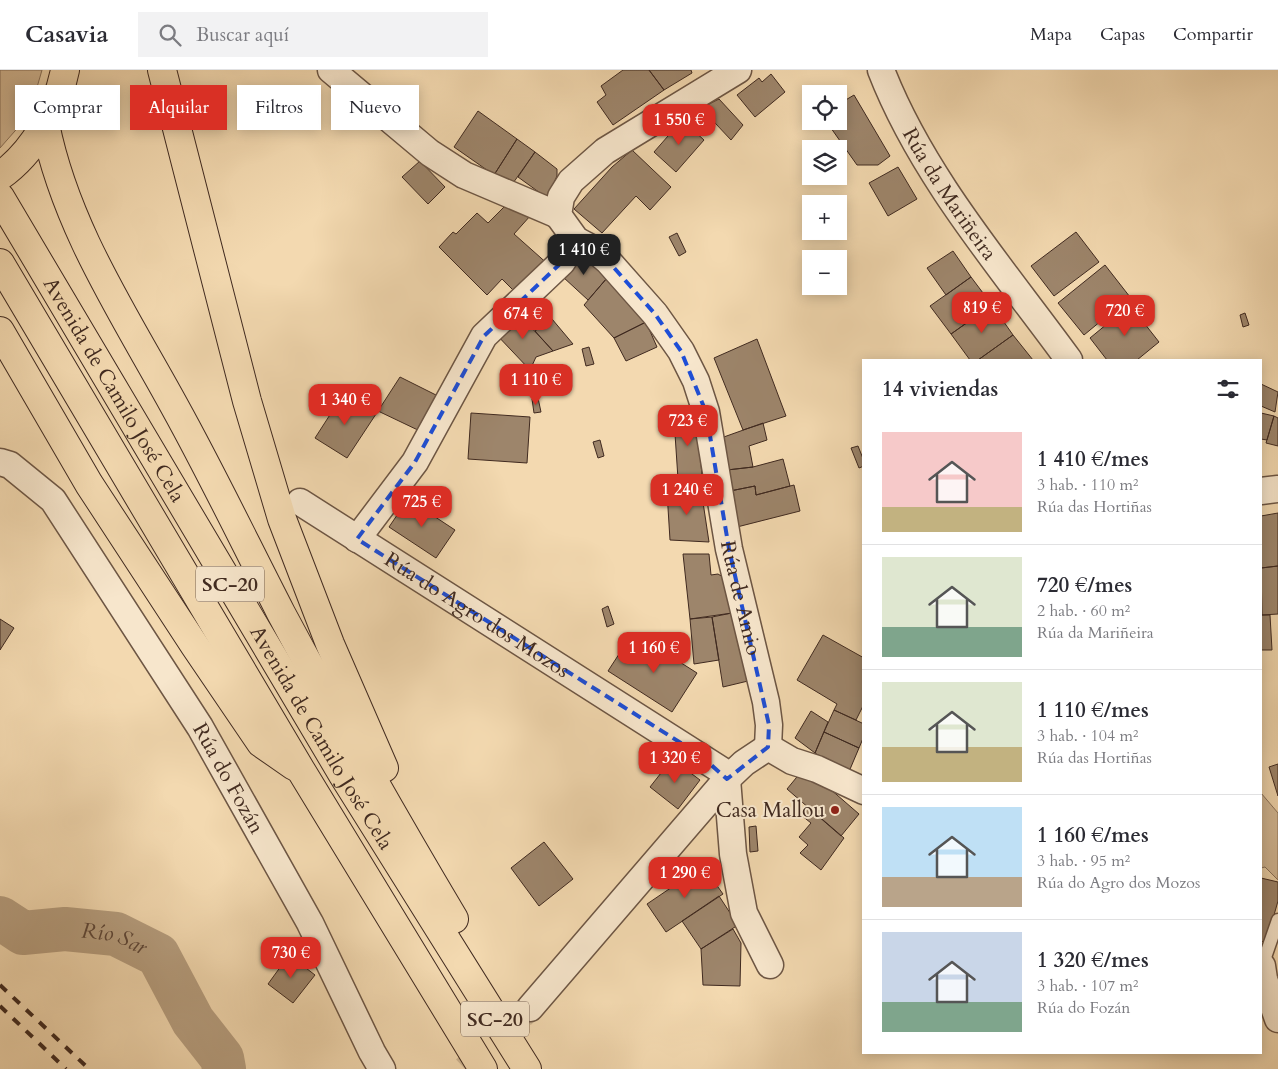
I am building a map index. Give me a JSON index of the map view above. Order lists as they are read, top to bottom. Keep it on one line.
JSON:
{"streets":{"highway":["Avenida de Camilo José Cela","SC-20"],"street":["Rúa da Mariñeira","Rúa de Amio","Rúa do Agro dos Mozos","Rúa do Fozán"]},"water":["Río Sar"],"places":["Casa Mallou"],"page":{"header":"Casavia","search":"Buscar aquí","nav":["Mapa","Capas","Compartir"],"map_buttons":["+","−"],"chip":["Comprar","Alquilar","Filtros","Nuevo"],"price":["1 550 €","1 410 €","819 €","720 €","674 €","1 110 €","1 340 €","723 €","1 240 €","725 €","1 160 €","1 320 €","1 290 €","730 €"],"heading":"14 viviendas","list":[{"name":"1 410 €/mes","note":"3 hab. · 110 m² · Rúa das Hortiñas"},{"name":"720 €/mes","note":"2 hab. · 60 m² · Rúa da Mariñeira"},{"name":"1 110 €/mes","note":"3 hab. · 104 m² · Rúa das Hortiñas"},{"name":"1 160 €/mes","note":"3 hab. · 95 m² · Rúa do Agro dos Mozos"},{"name":"1 320 €/mes","note":"3 hab. · 107 m² · Rúa do Fozán"}]}}
